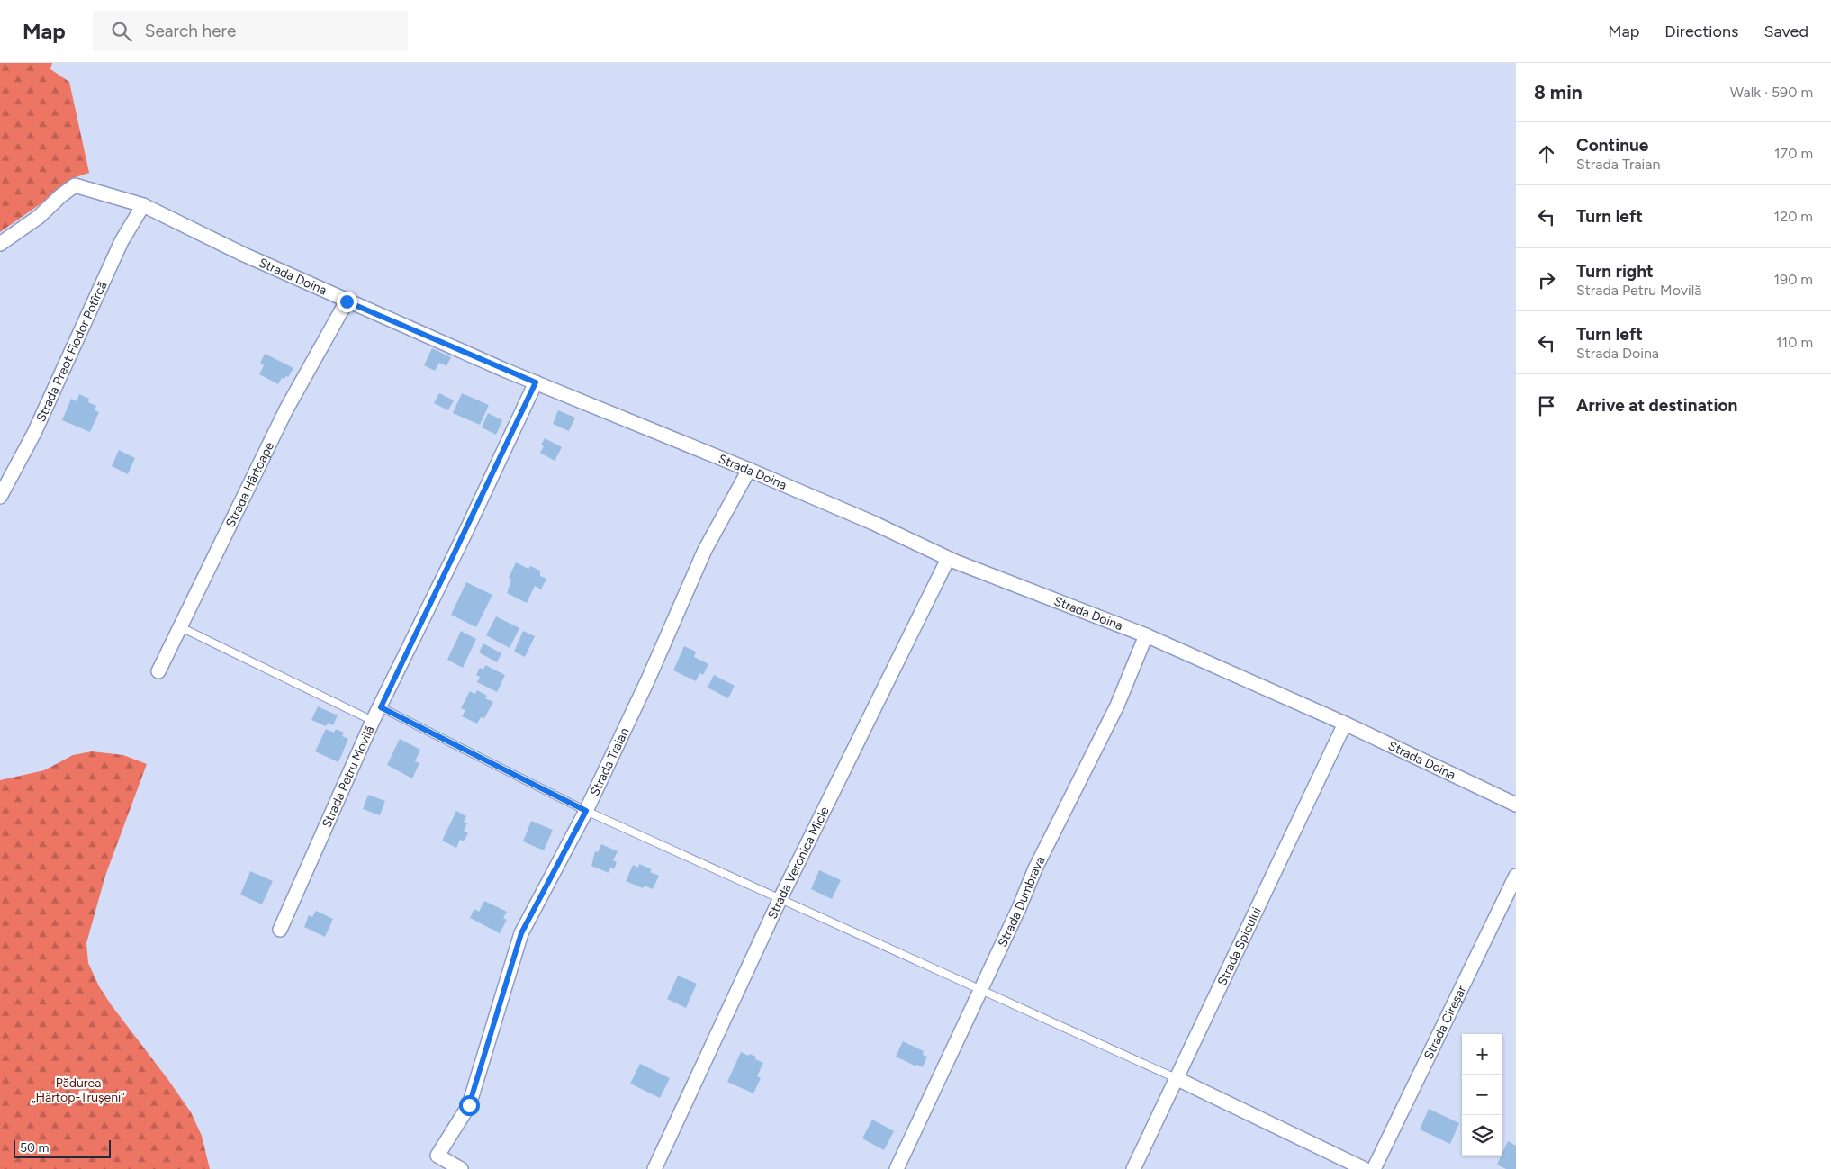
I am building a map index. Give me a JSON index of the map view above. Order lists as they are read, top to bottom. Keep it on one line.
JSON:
{"streets":{"street":["Strada Doina","Strada Preot Fiodor Potîrcă","Strada Hârtoape","Strada Traian","Strada Petru Movilă","Strada Veronica Micle","Strada Dumbrava","Strada Spicului","Strada Cireșar"]},"crossings":[["Strada Doina","Strada Preot Fiodor Potîrcă"],["Strada Doina","Strada Hârtoape"],["Strada Doina","Strada Traian"],["Strada Doina","Strada Petru Movilă"],["Strada Doina","Strada Veronica Micle"],["Strada Doina","Strada Dumbrava"],["Strada Doina","Strada Spicului"]],"parks":["Pădurea „Hârtop-Trușeni”"],"scale_bar":"50 m","page":{"header":"Map","search":"Search here","nav":["Map","Directions","Saved"],"heading":["8 min","Walk · 590 m"],"list":[["Continue","Strada Traian","170 m"],["Turn left","120 m"],["Turn right","Strada Petru Movilă","190 m"],["Turn left","Strada Doina","110 m"],"Arrive at destination"],"map_buttons":["+","−"],"scale":"50 m"}}
